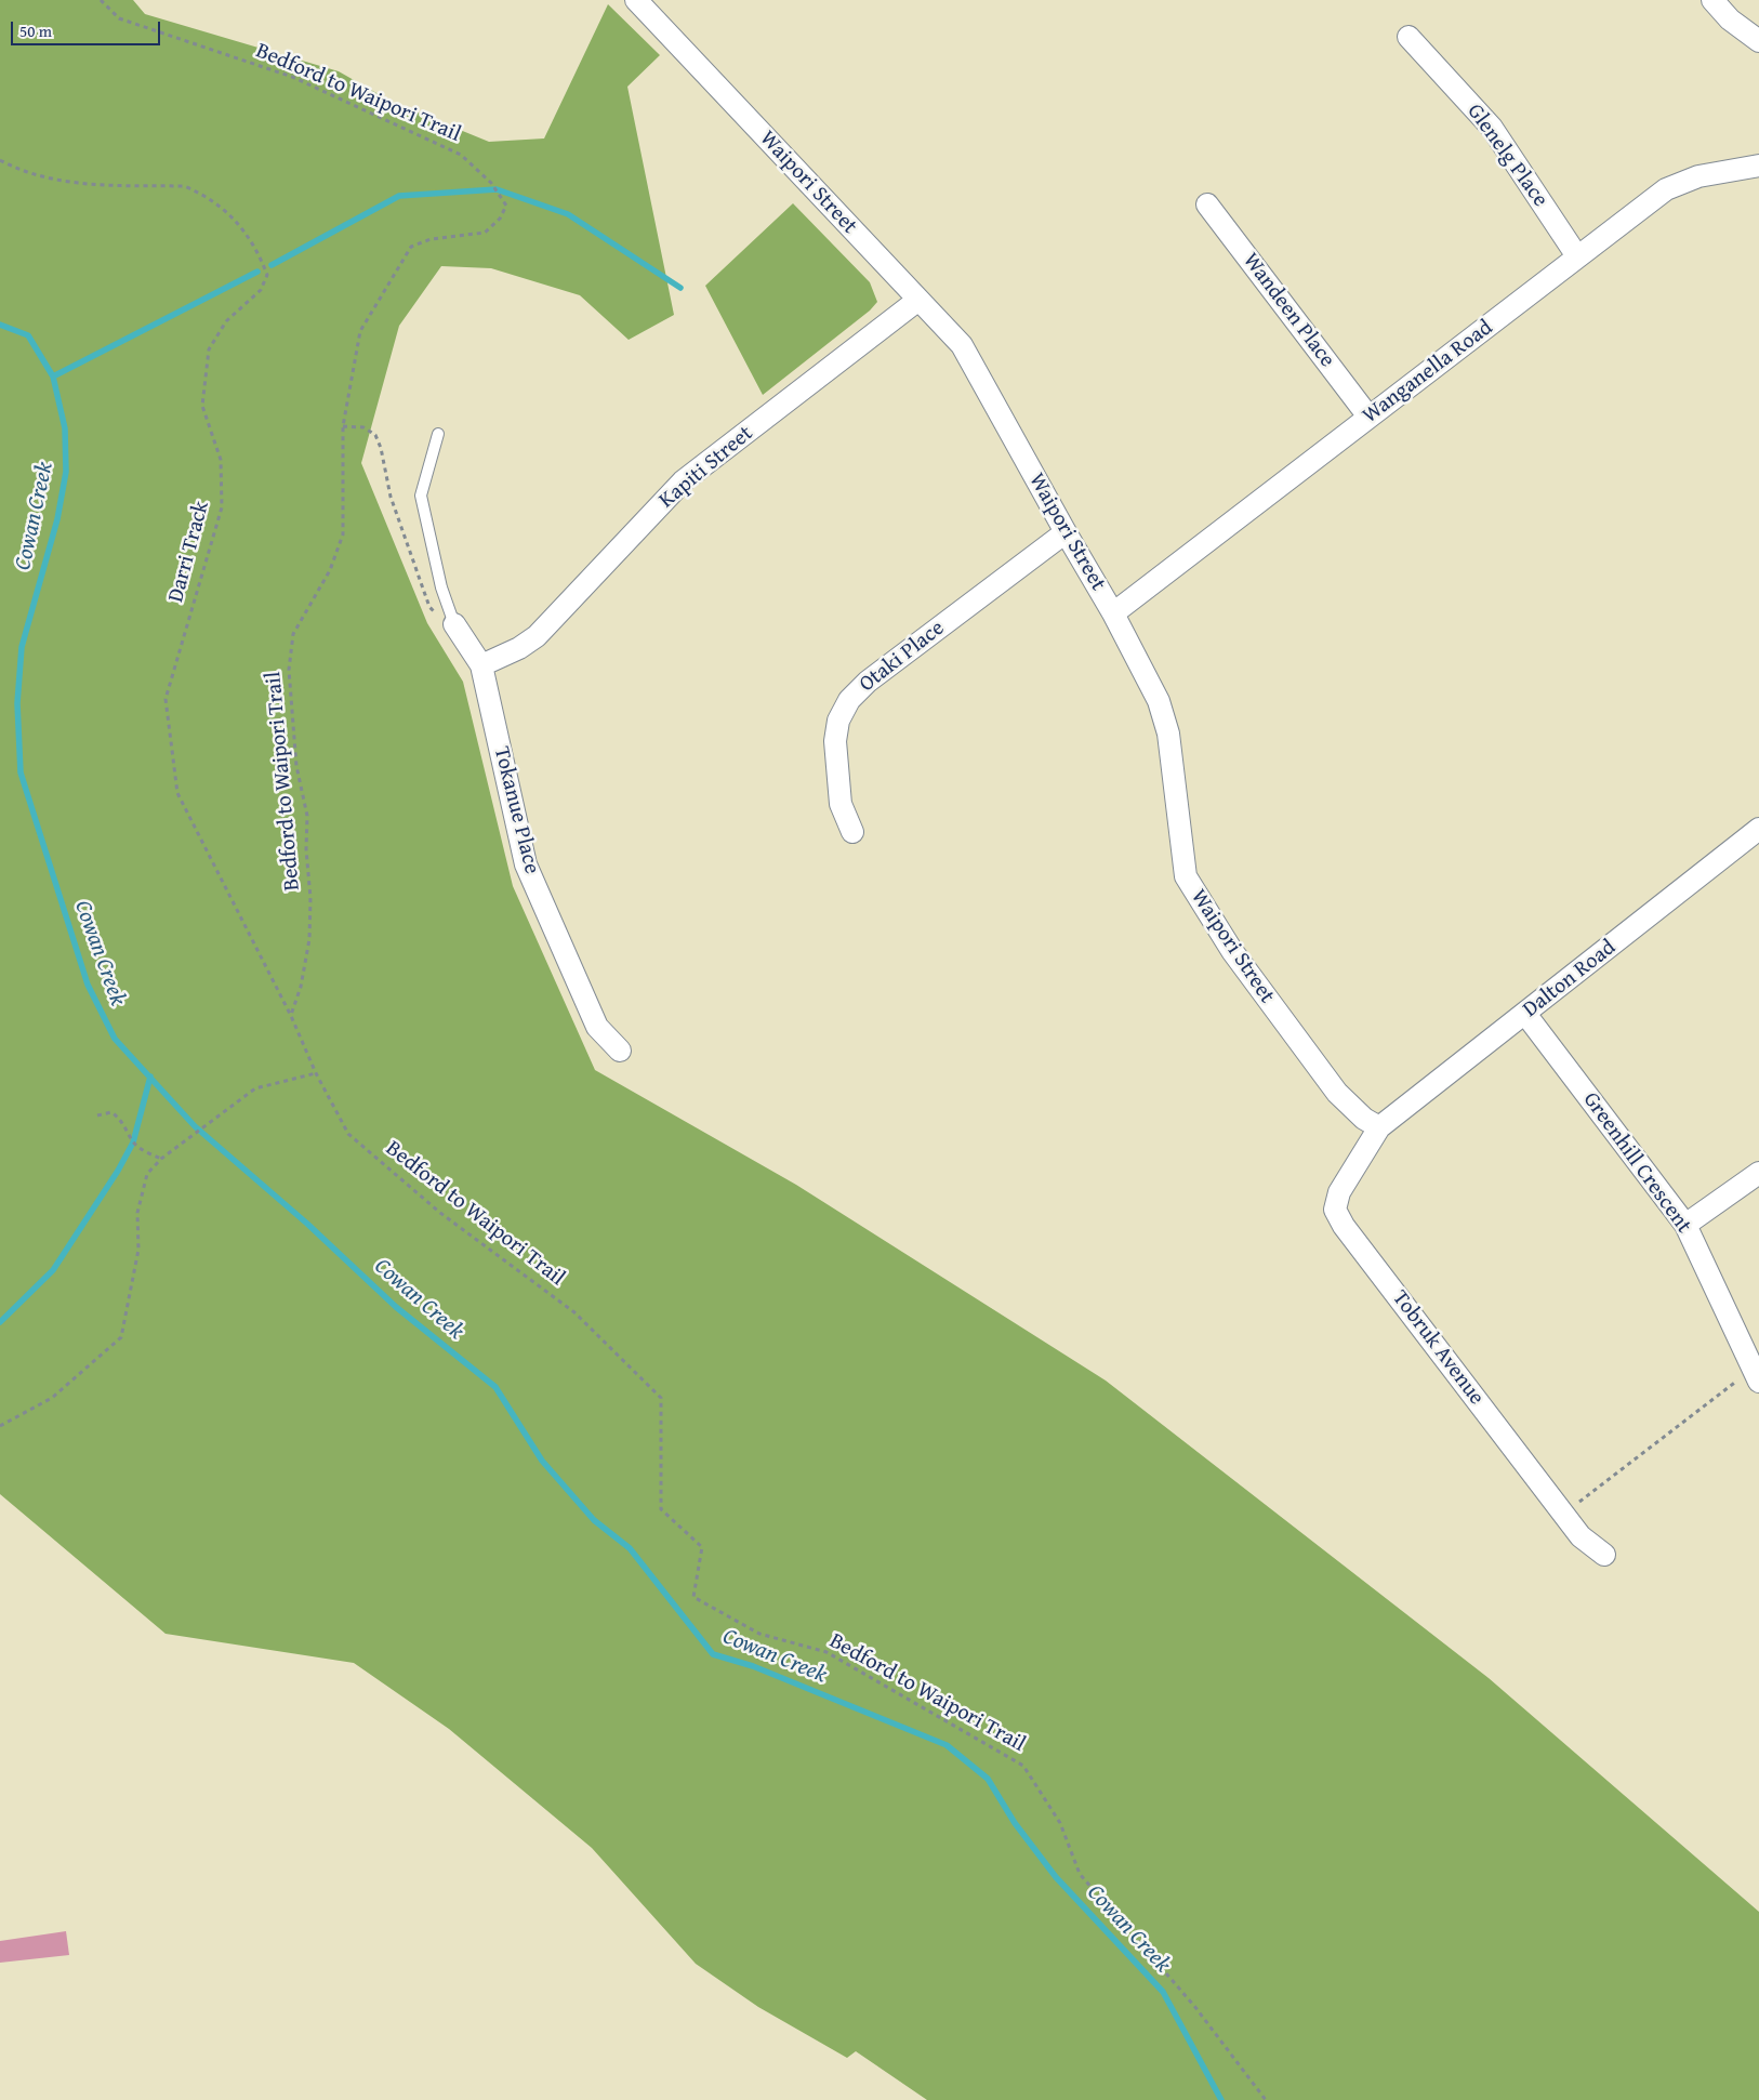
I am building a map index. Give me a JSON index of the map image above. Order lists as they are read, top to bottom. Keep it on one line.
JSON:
{"streets":{"street":["Glenelg Place","Waipori Street","Wandeen Place","Wanganella Road","Kapiti Street","Otaki Place","Tokanue Place","Dalton Road","Greenhill Crescent","Tobruk Avenue"],"path":["Bedford to Waipori Trail","Darri Track"]},"crossings":[["Bedford to Waipori Trail","Darri Track"],["Glenelg Place","Wanganella Road"],["Waipori Street","Wanganella Road"],["Waipori Street","Kapiti Street"],["Waipori Street","Otaki Place"],["Waipori Street","Dalton Road"],["Waipori Street","Tobruk Avenue"],["Wandeen Place","Wanganella Road"],["Kapiti Street","Tokanue Place"],["Dalton Road","Greenhill Crescent"],["Dalton Road","Tobruk Avenue"]],"water":["Cowan Creek"],"scale_bar":"50 m"}
